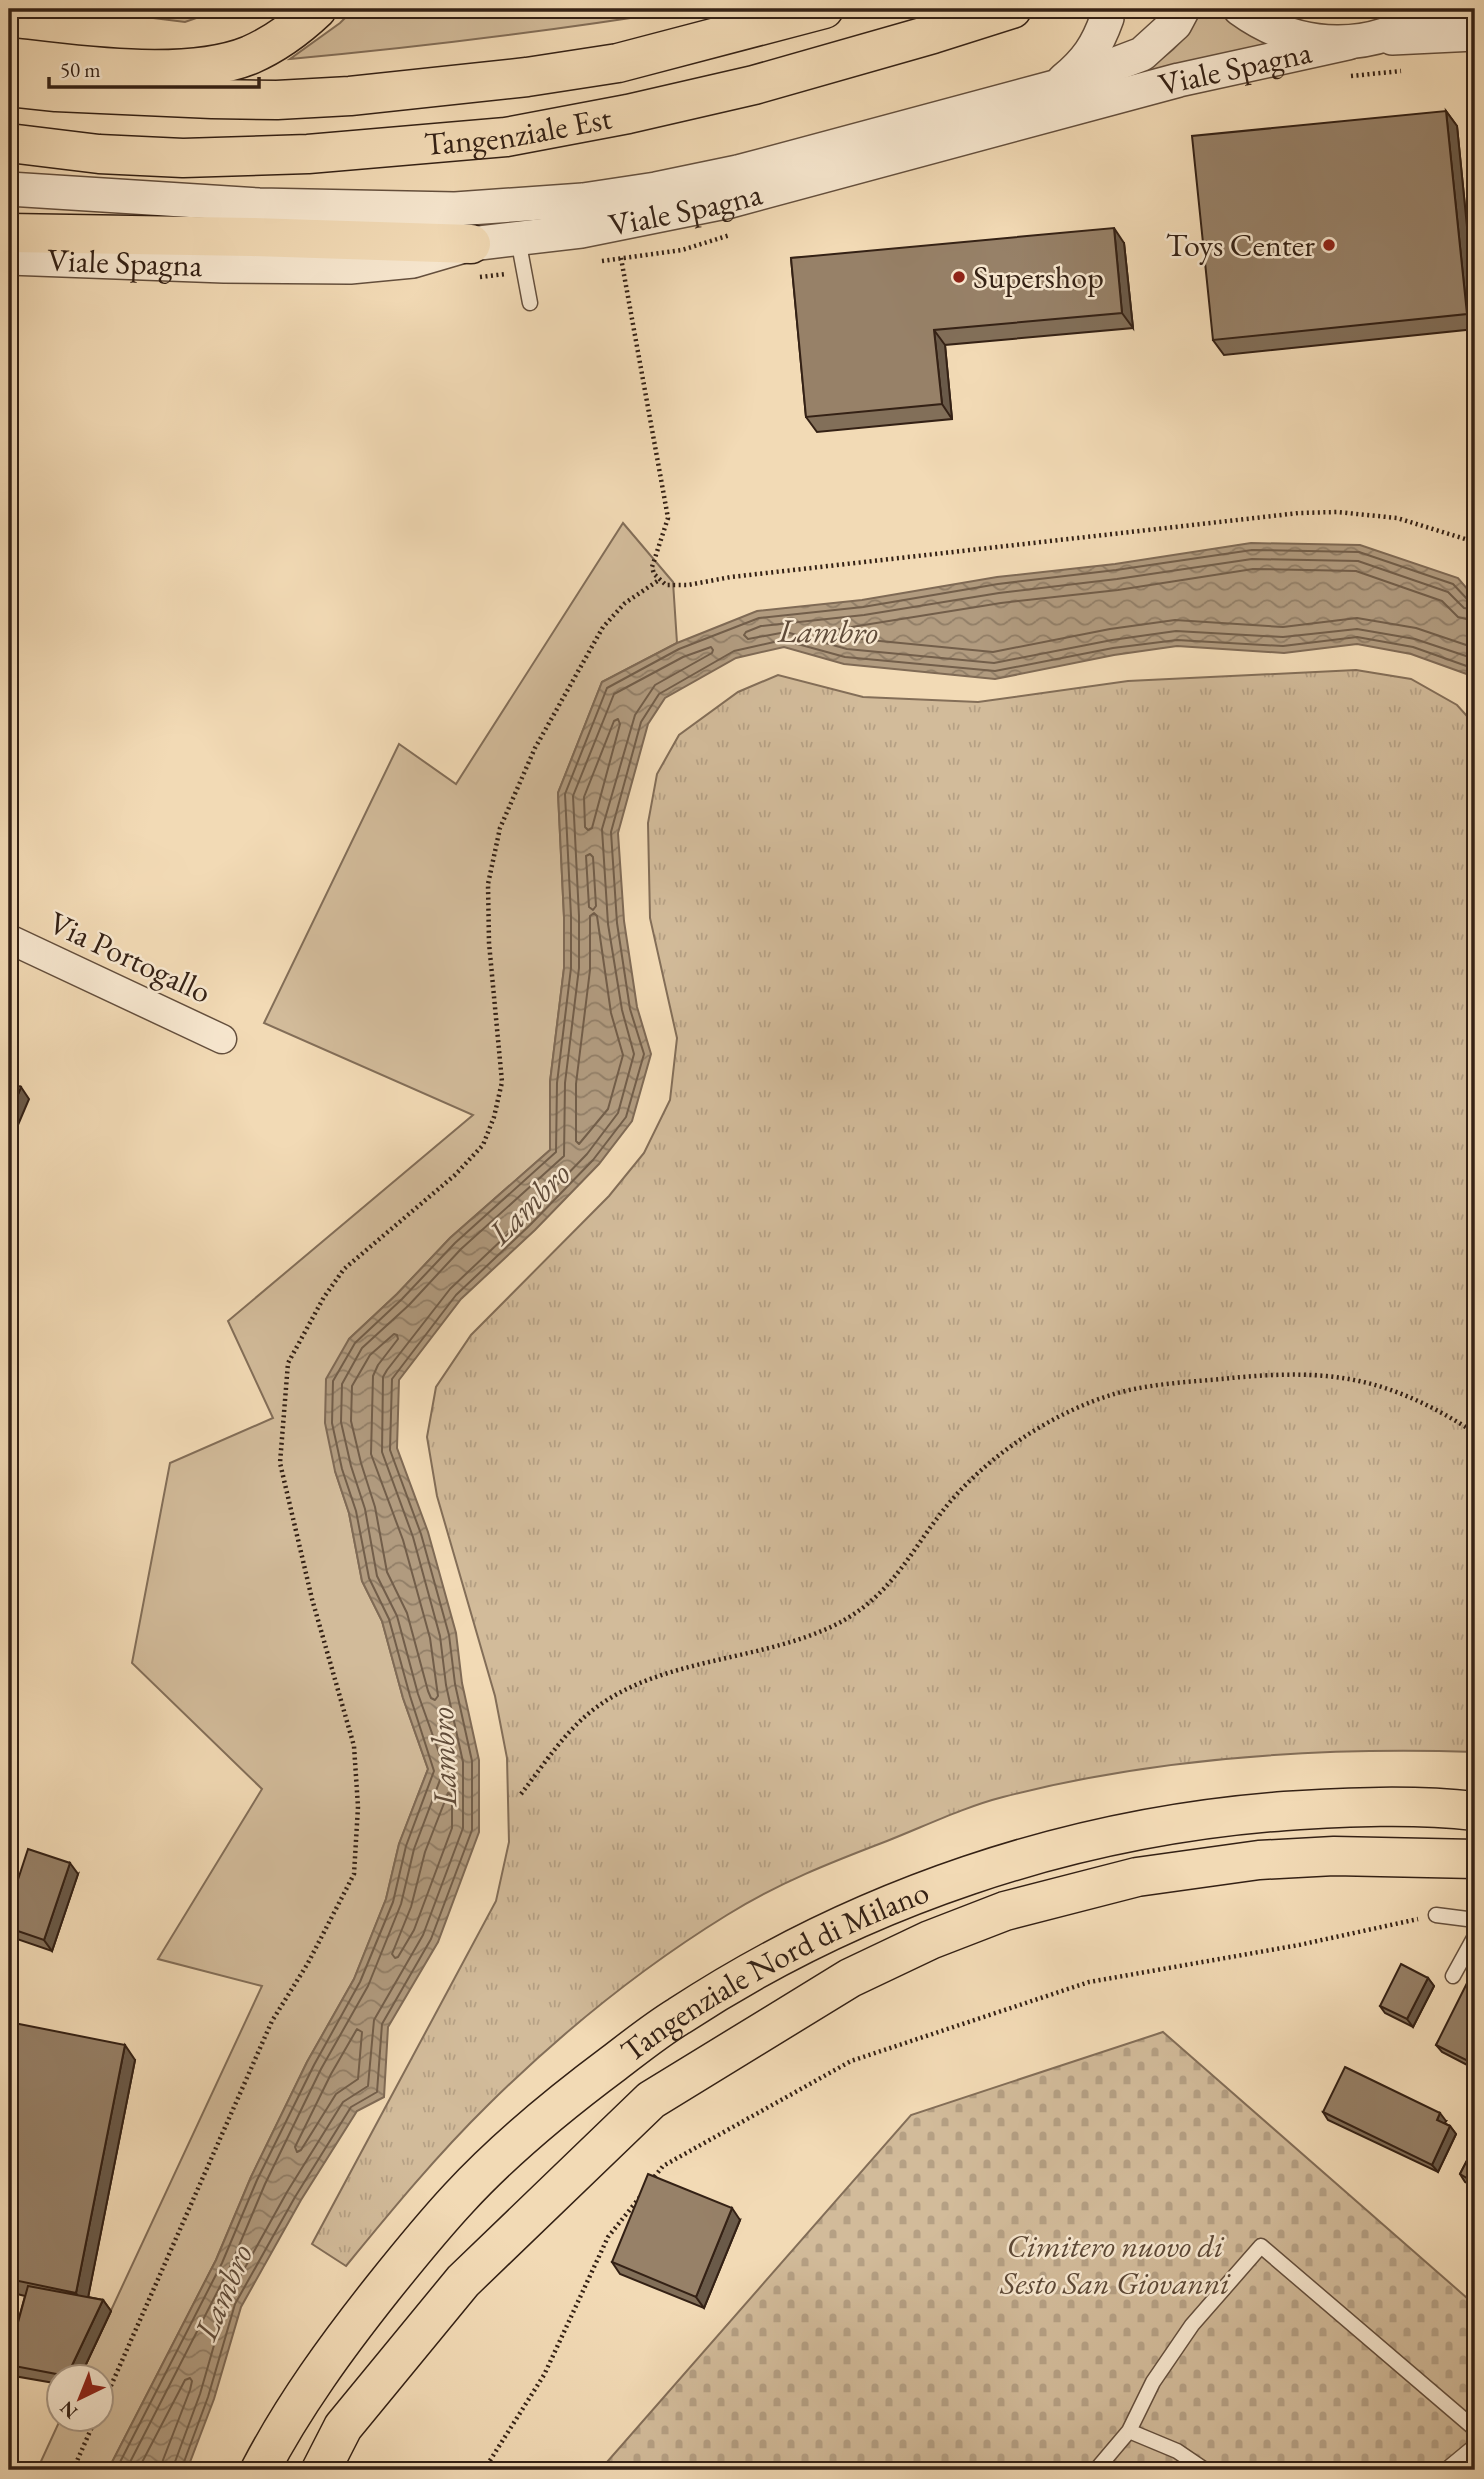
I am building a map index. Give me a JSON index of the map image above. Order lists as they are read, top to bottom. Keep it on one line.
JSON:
{"streets":{"highway":["Tangenziale Est","Tangenziale Nord di Milano"],"street":["Viale Spagna","Via Portogallo"]},"water":["Lambro"],"parks":["Cimitero nuovo di Sesto San Giovanni"],"places":["Toys Center","Supershop"],"scale_bar":"50 m","north":"bottom left"}
